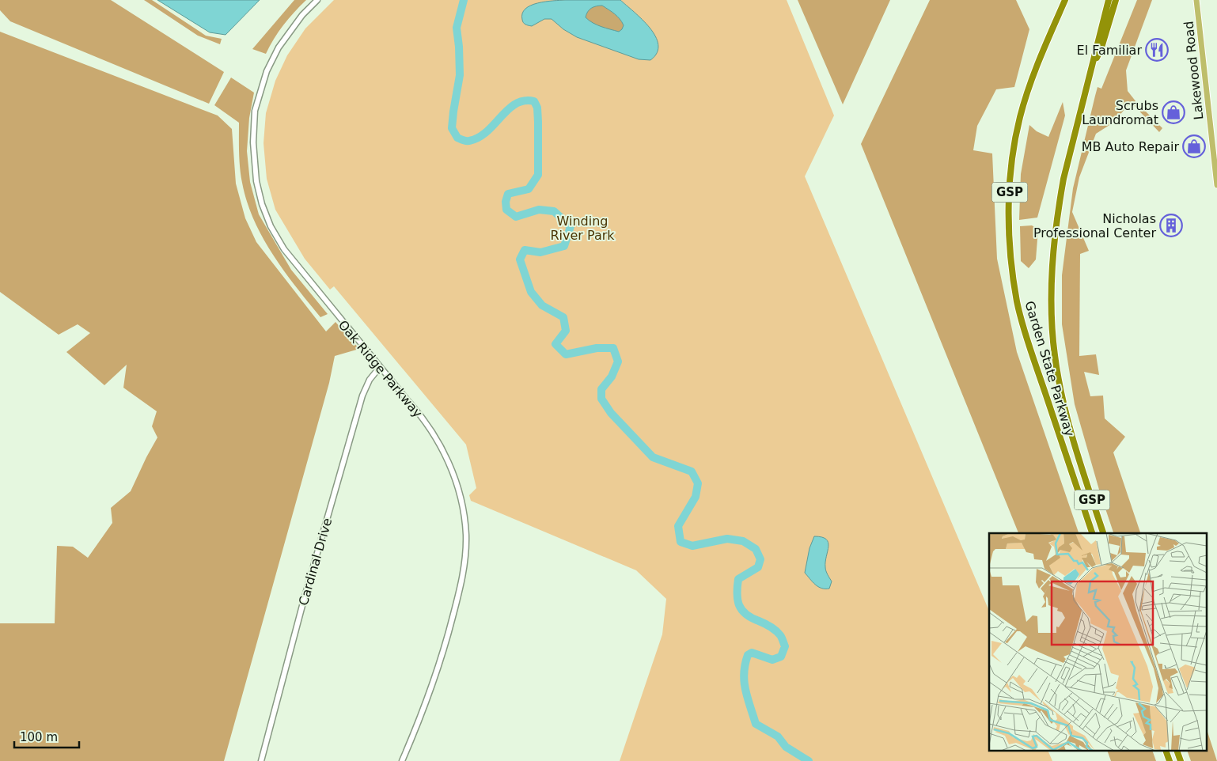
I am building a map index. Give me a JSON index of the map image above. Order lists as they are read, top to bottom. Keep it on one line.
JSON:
{"streets":{"highway":["GSP","Garden State Parkway"],"main road":["Lakewood Road","Oak Ridge Parkway","Cardinal Drive"]},"crossings":[["Oak Ridge Parkway","Cardinal Drive"]],"parks":["Winding River Park"],"places":{"restaurant":["El Familiar"],"shop":["Scrubs Laundromat","MB Auto Repair"],"building":["Nicholas Professional Center"]},"scale_bar":"100 m"}
